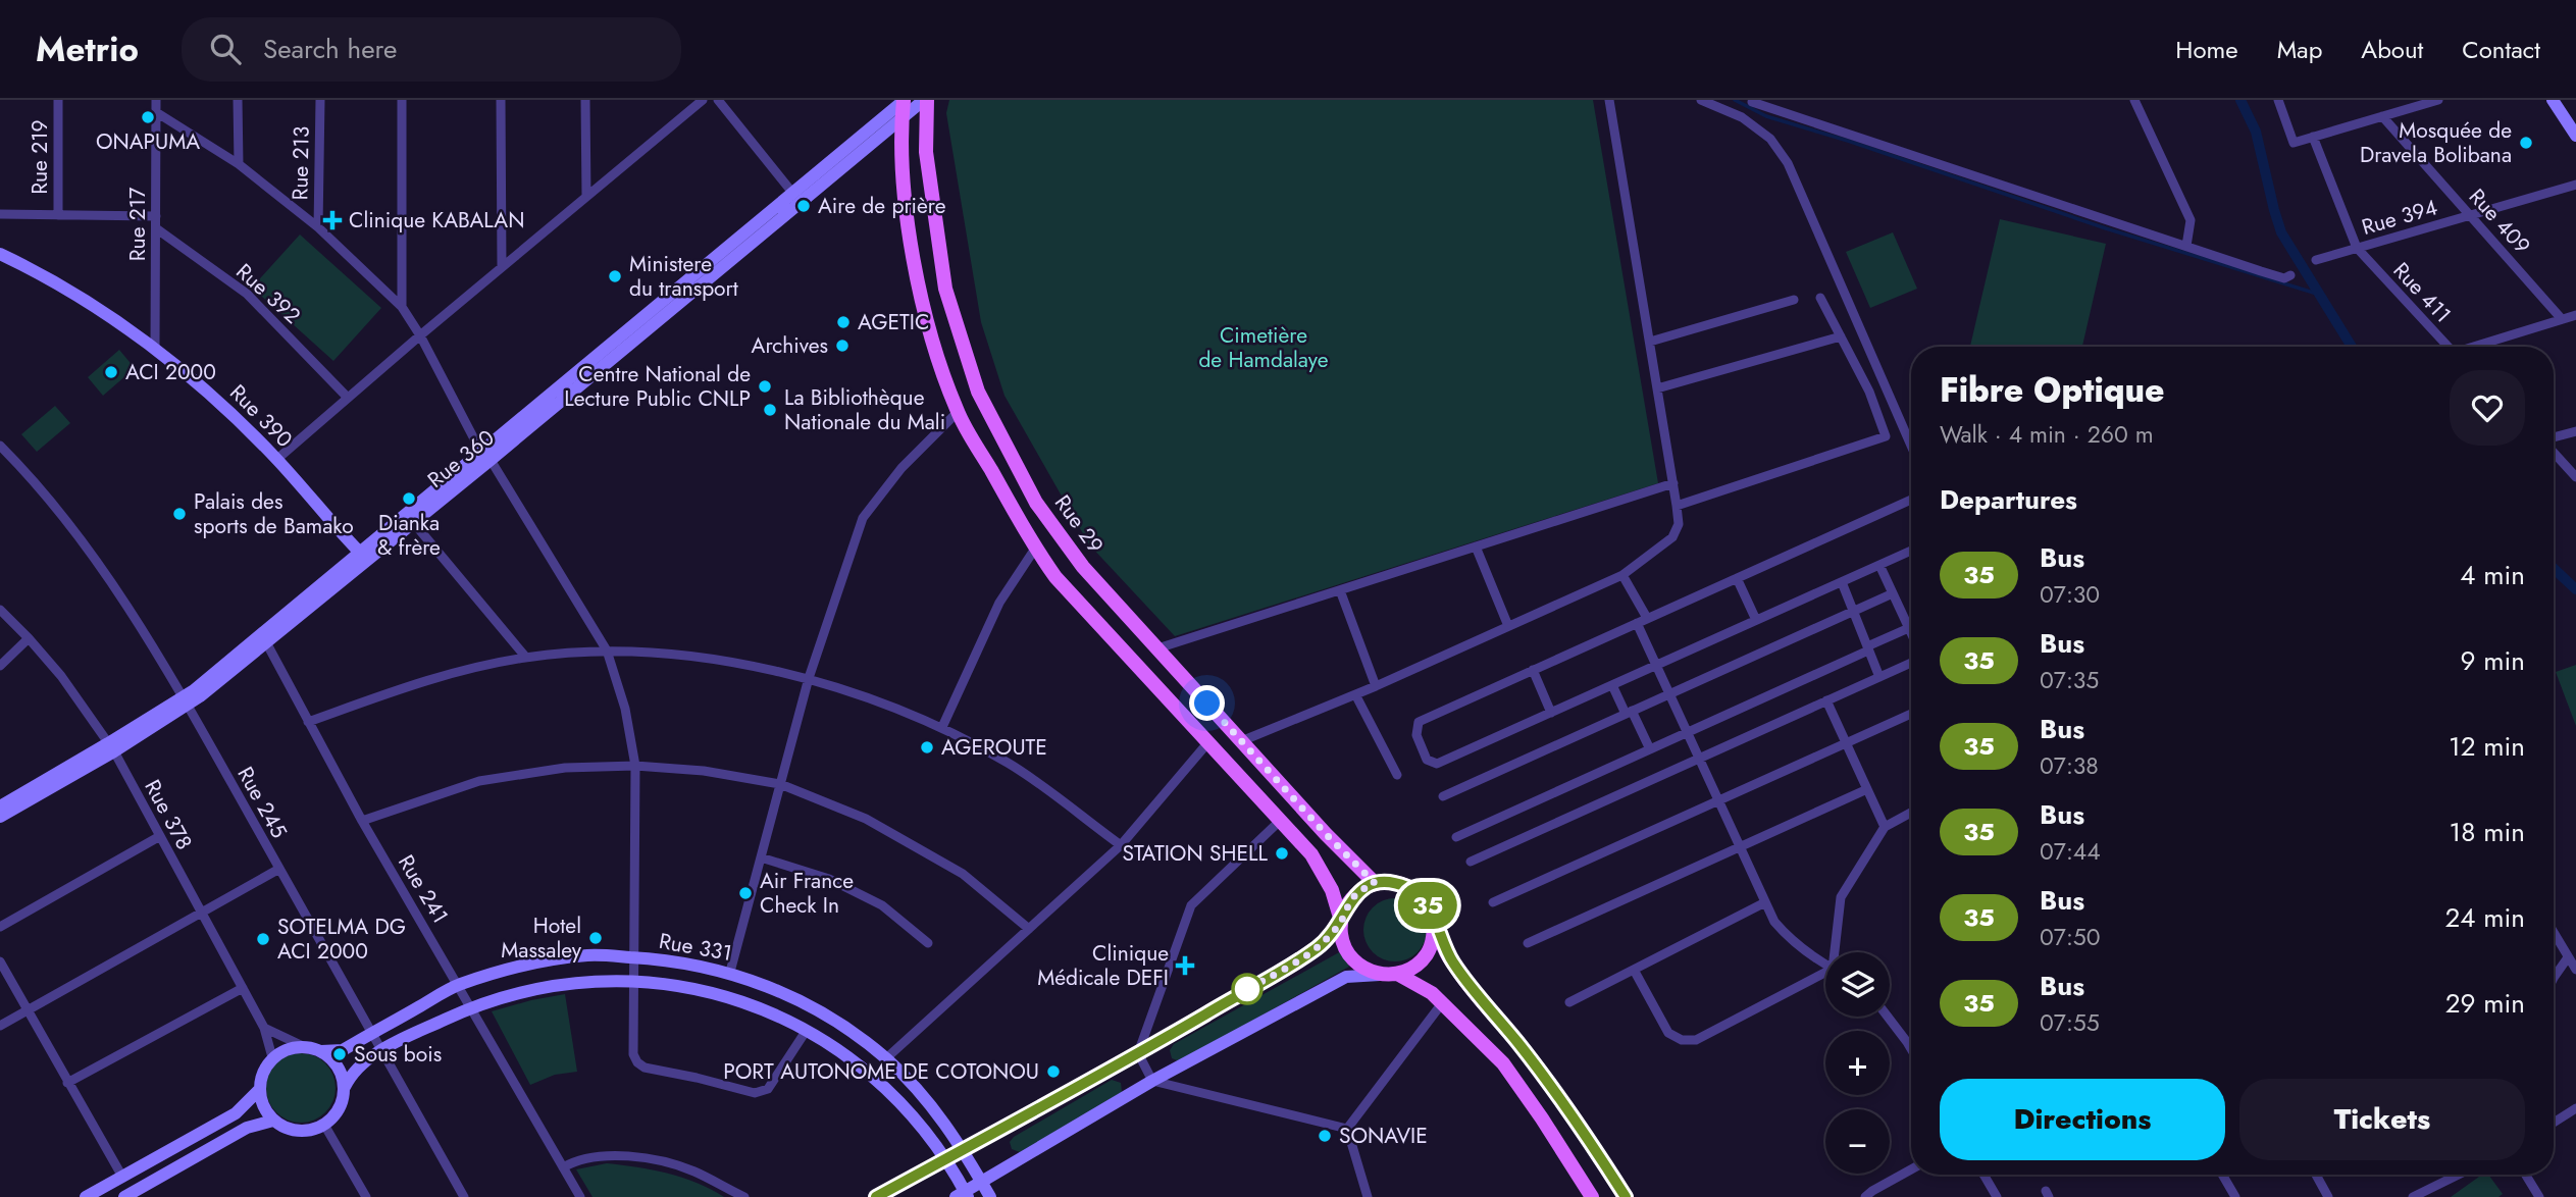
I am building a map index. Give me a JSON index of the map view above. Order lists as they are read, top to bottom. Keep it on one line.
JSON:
{"streets":{"main road":["Rue 390","Rue 360","Rue 29","Rue 331"],"street":["Rue 219","Rue 213","Rue 394","Rue 409","Rue 217","Rue 411","Rue 392","Rue 245","Rue 378","Rue 241"]},"crossings":[["Rue 394","Rue 409"],["Rue 394","Rue 411"],["Rue 217","Rue 392"],["Rue 217","Rue 390"],["Rue 390","Rue 360"],["Rue 360","Rue 29"],["Rue 360","Rue 245"],["Rue 360","Rue 378"],["Rue 360","Rue 241"],["Rue 245","Rue 331"],["Rue 378","Rue 331"],["Rue 241","Rue 331"]],"parks":["Cimetière de Hamdalaye"],"places":{"other":["ONAPUMA","Mosquée de Dravela Bolibana","Aire de prière","Ministere du transport","AGETIC","Archives","ACI 2000","Centre National de Lecture Public CNLP","La Bibliothèque Nationale du Mali","Dianka & frère","Palais des sports de Bamako","AGEROUTE","STATION SHELL","Air France Check In","Hotel Massaley","SOTELMA DG ACI 2000","Sous bois","PORT AUTONOME DE COTONOU","SONAVIE"],"health":["Clinique KABALAN","Clinique Médicale DEFI"]},"lines":["bus line 35"],"page":{"header":"Metrio","search":"Search here","nav":["Home","Map","About","Contact"],"on_map":"35","heading":[["Fibre Optique","Walk · 4 min · 260 m"],"Departures"],"list":[{"mark":"35","name":"Bus","note":"07:30","value":"4 min"},{"mark":"35","name":"Bus","note":"07:35","value":"9 min"},{"mark":"35","name":"Bus","note":"07:38","value":"12 min"},{"mark":"35","name":"Bus","note":"07:44","value":"18 min"},{"mark":"35","name":"Bus","note":"07:50","value":"24 min"},{"mark":"35","name":"Bus","note":"07:55","value":"29 min"}],"map_buttons":["+","−"],"buttons":["Directions","Tickets"]}}
